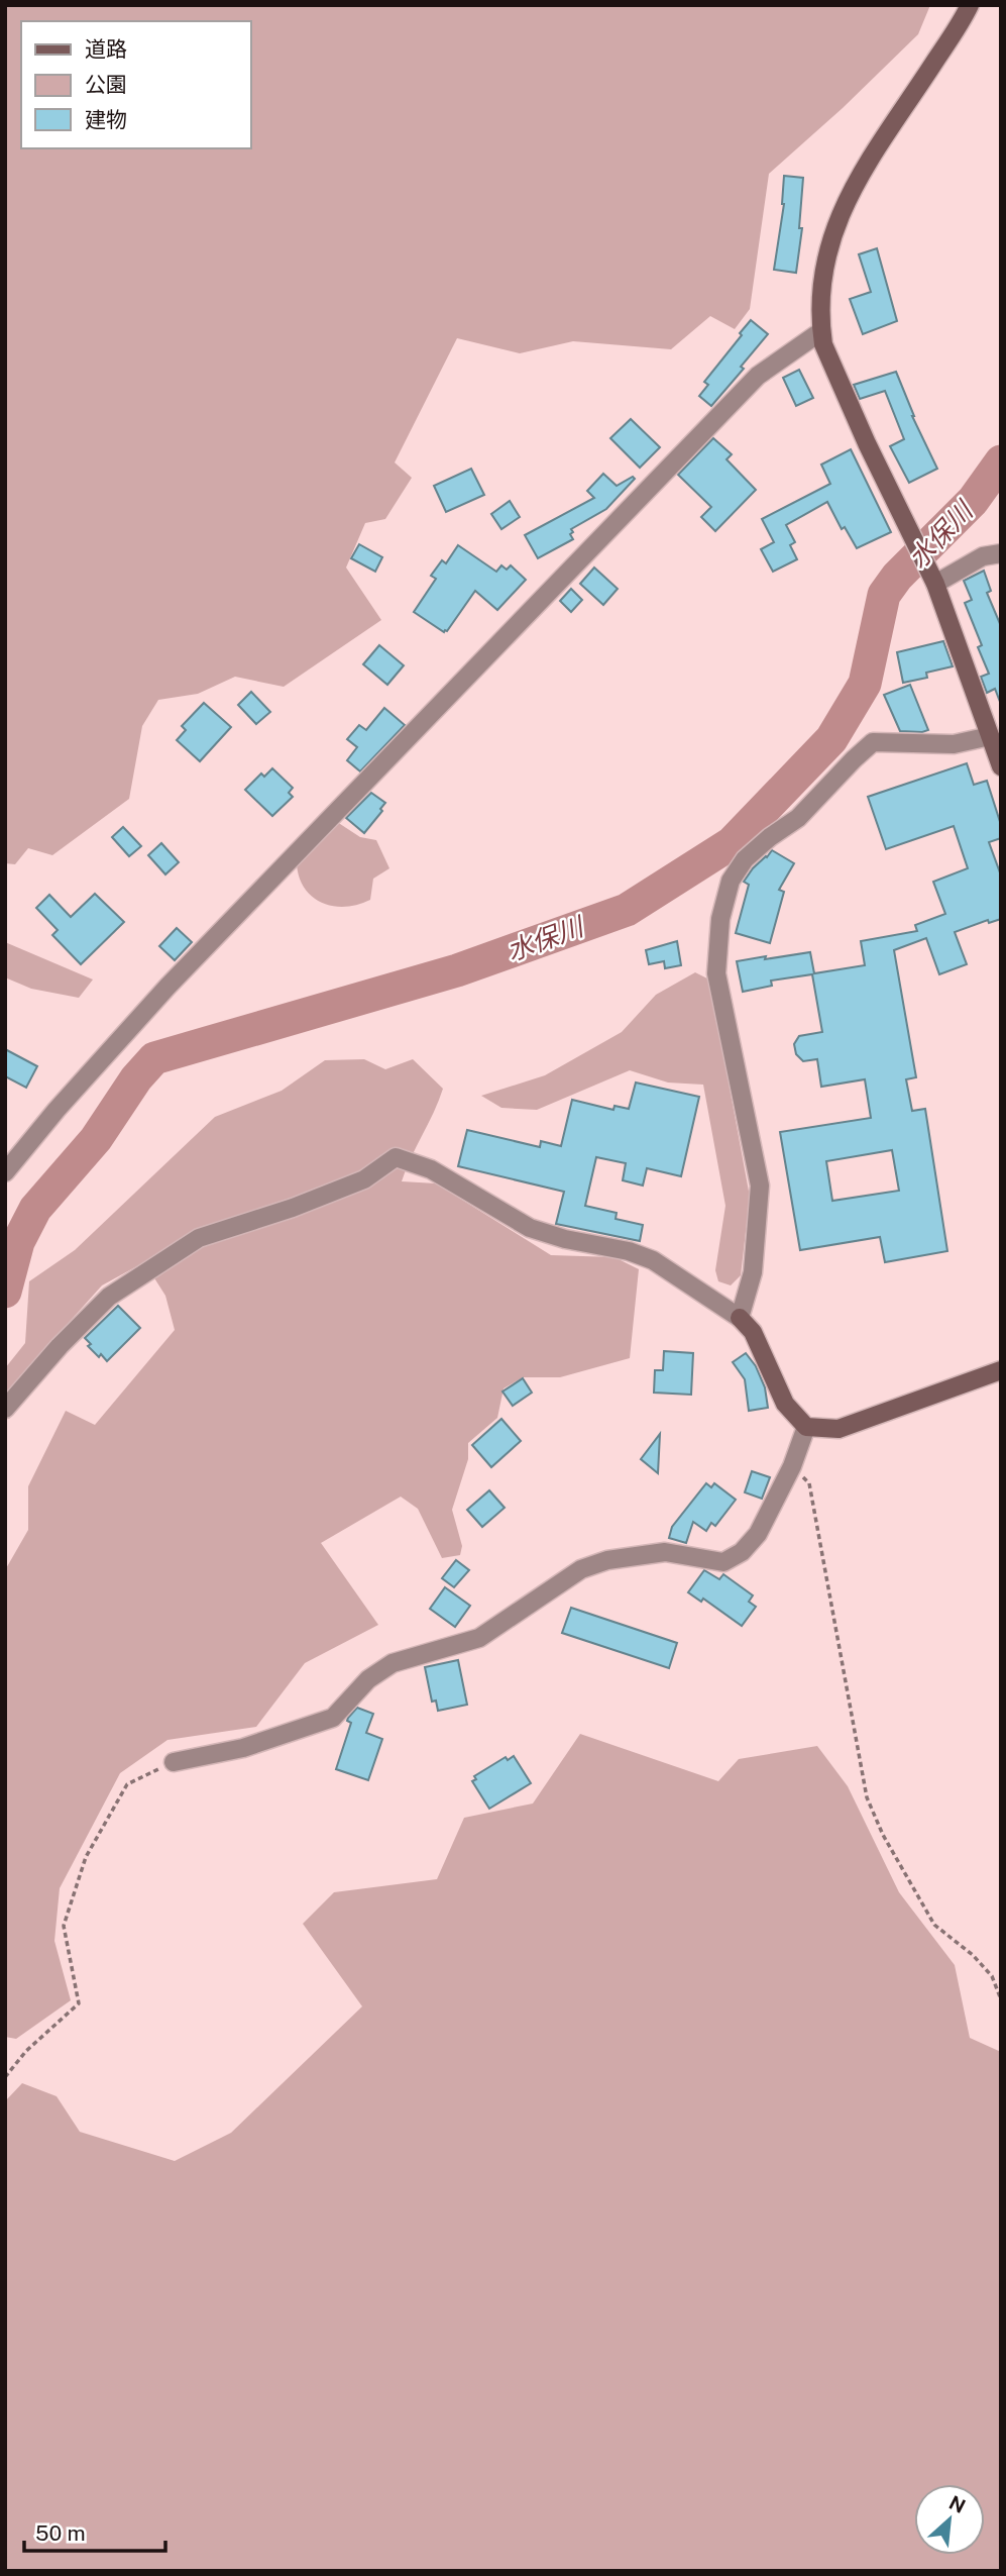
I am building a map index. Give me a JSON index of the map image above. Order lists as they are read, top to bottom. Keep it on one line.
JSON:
{"water":["水保川"],"legend":["道路","公園","建物"],"scale_bar":"50 m","north":"top right"}
